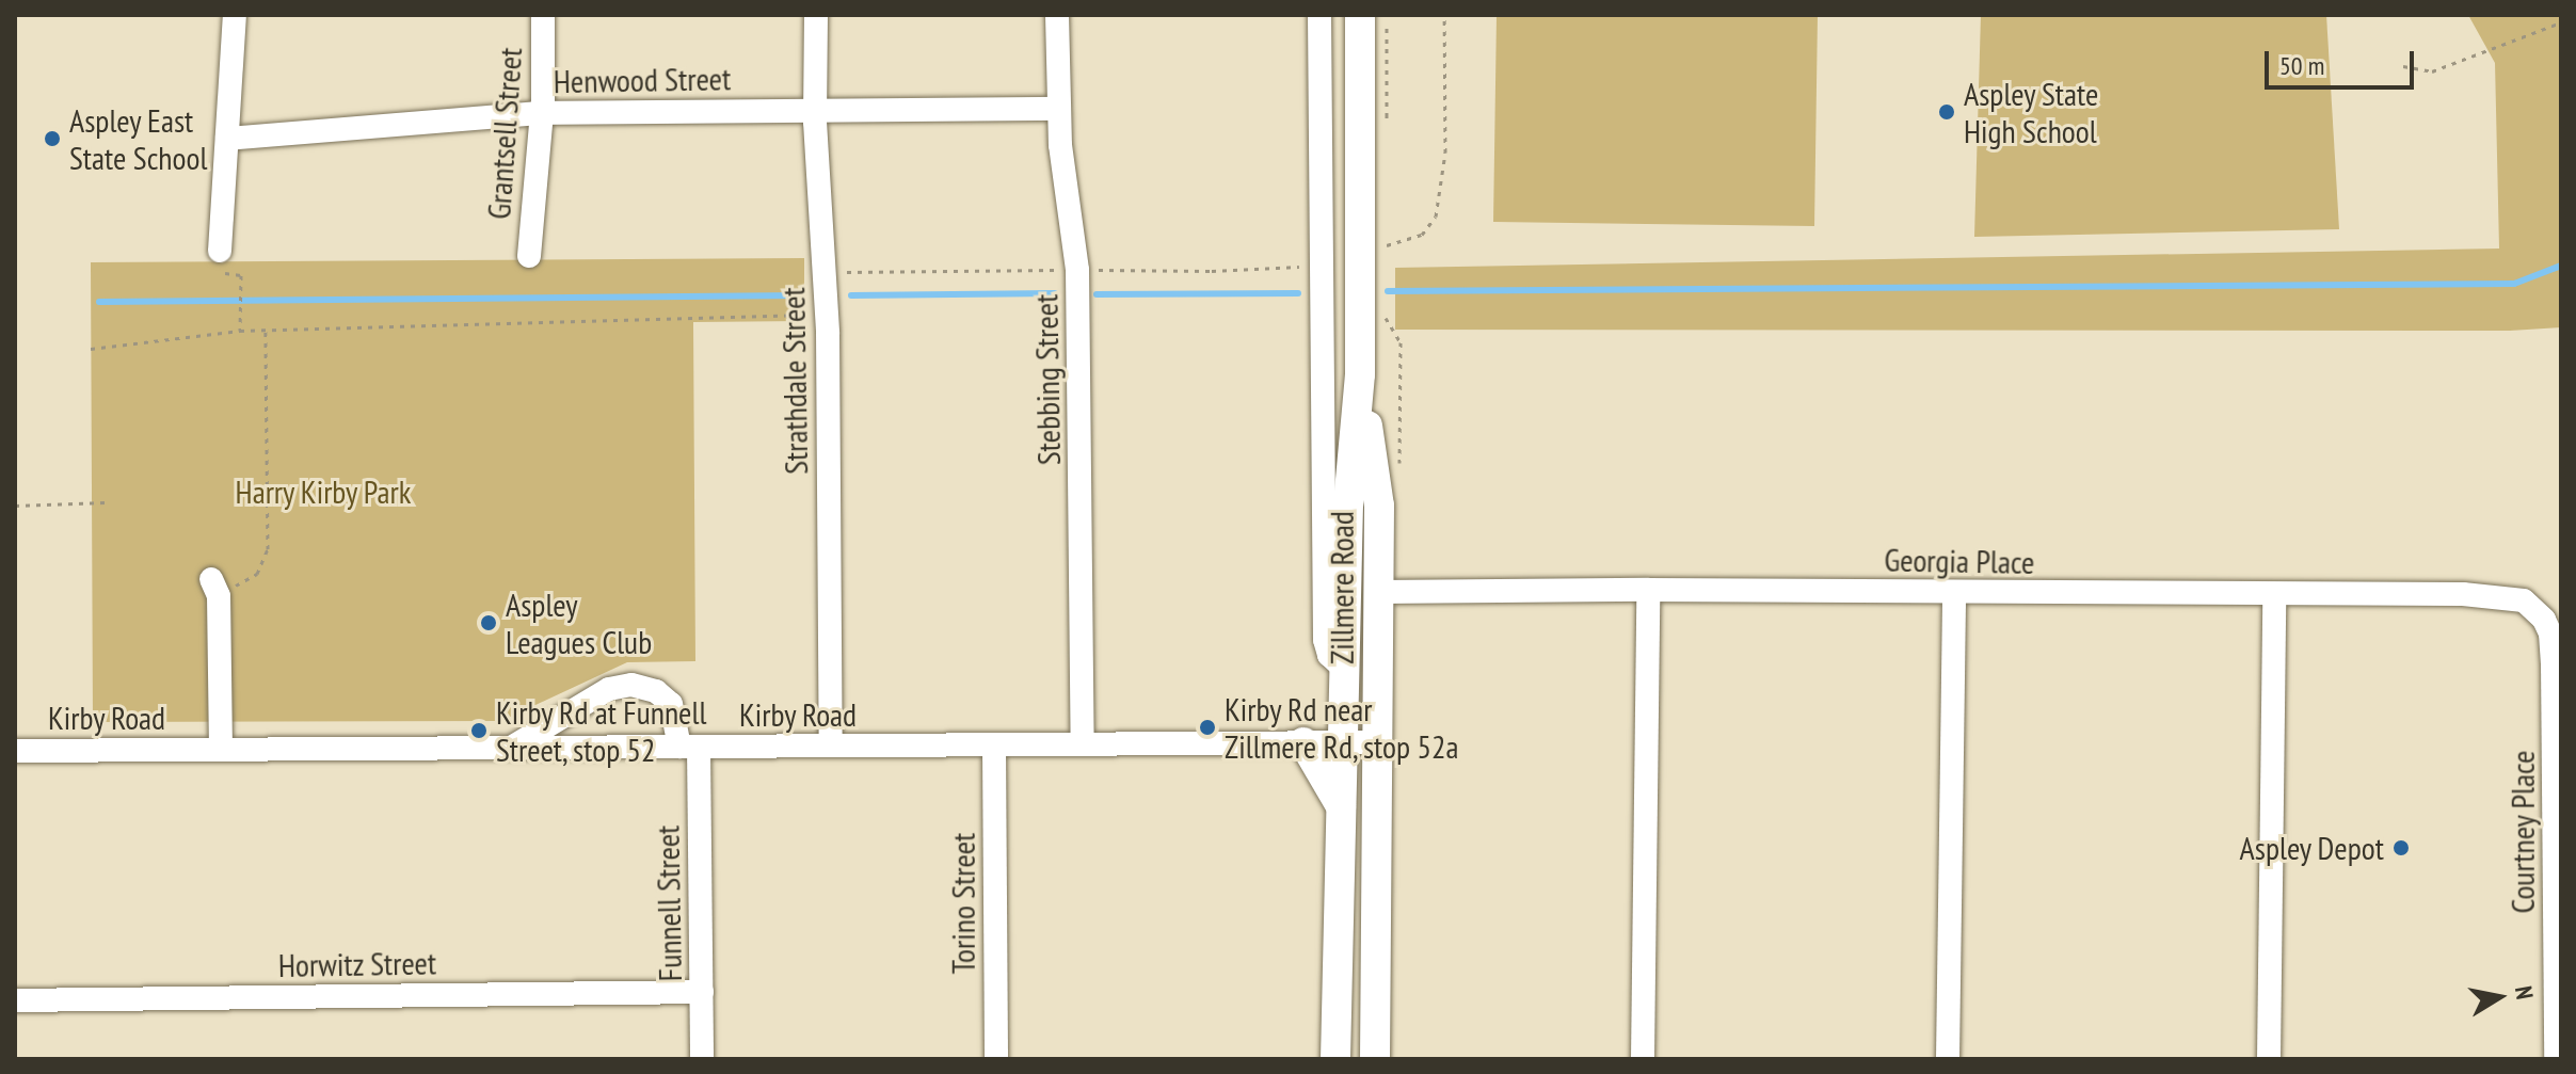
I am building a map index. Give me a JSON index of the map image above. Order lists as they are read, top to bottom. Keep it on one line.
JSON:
{"streets":{"main road":["Zillmere Road"],"street":["Henwood Street","Grantsell Street","Stebbing Street","Strathdale Street","Georgia Place","Kirby Road","Courtney Place","Funnell Street","Torino Street","Horwitz Street"]},"crossings":[["Henwood Street","Grantsell Street"],["Henwood Street","Stebbing Street"],["Henwood Street","Strathdale Street"],["Stebbing Street","Kirby Road"],["Strathdale Street","Kirby Road"],["Georgia Place","Zillmere Road"],["Georgia Place","Courtney Place"],["Zillmere Road","Kirby Road"],["Kirby Road","Funnell Street"],["Kirby Road","Torino Street"],["Funnell Street","Horwitz Street"]],"parks":["Harry Kirby Park"],"places":["Aspley State High School","Aspley East State School","Aspley Leagues Club","Kirby Rd near Zillmere Rd, stop 52a","Kirby Rd at Funnell Street, stop 52","Aspley Depot"],"scale_bar":"50 m","north":"right"}
